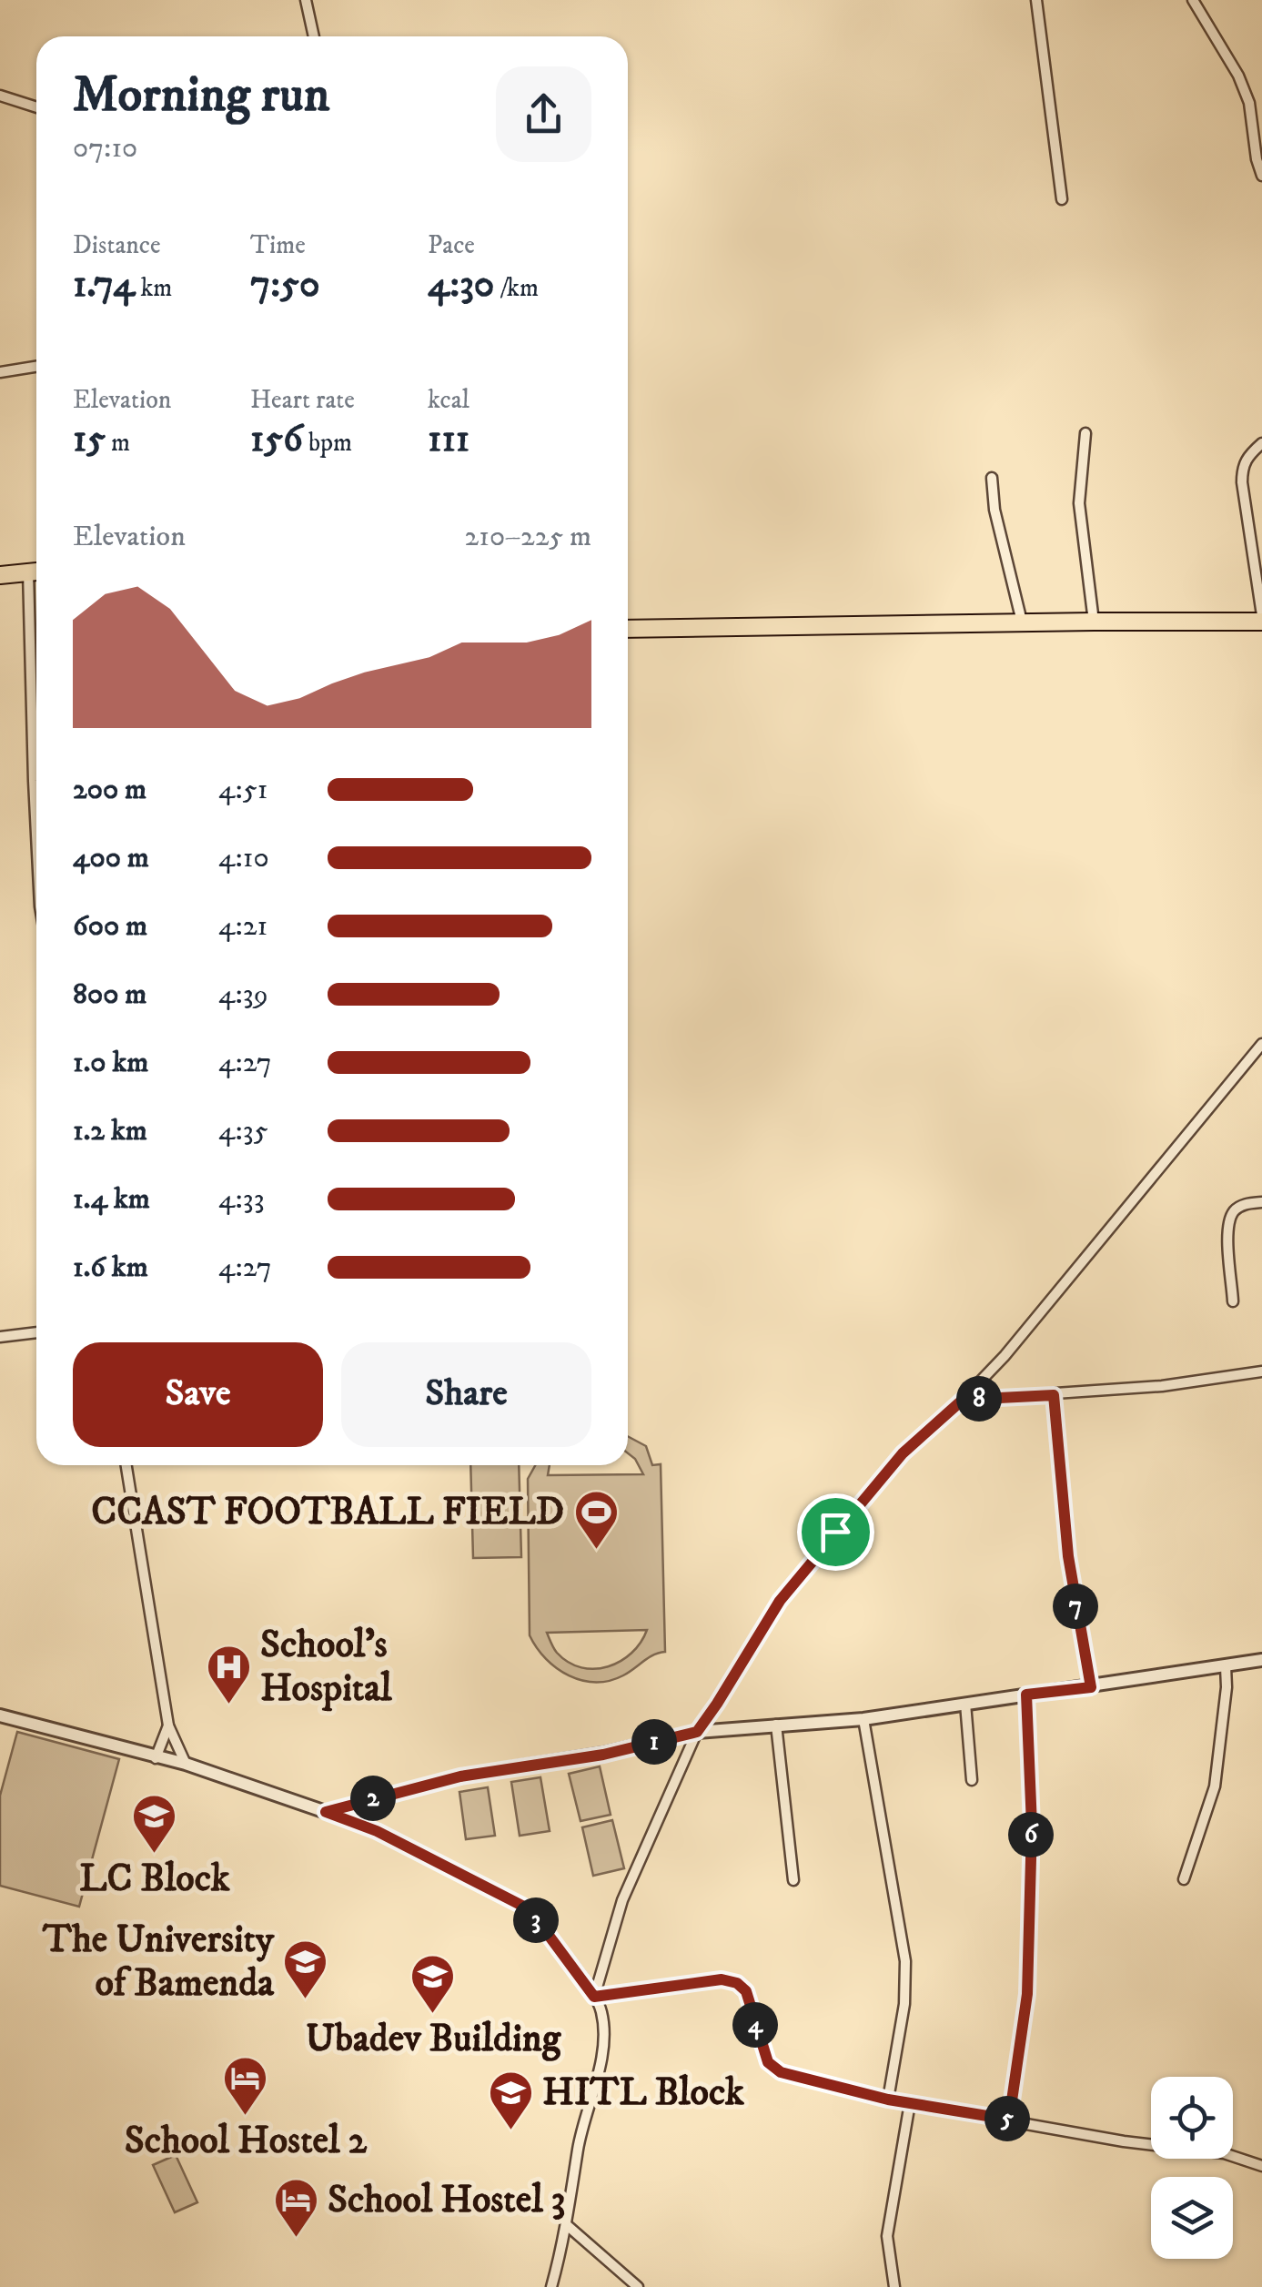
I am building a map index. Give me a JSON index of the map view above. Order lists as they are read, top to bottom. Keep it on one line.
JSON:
{"places":{"sports":["CCAST FOOTBALL FIELD"],"hospital":["School's Hospital"],"school or university":["LC Block","The University of Bamenda","Ubadev Building","HITL Block"],"hotel":["School Hostel 2","School Hostel 3"]},"page":{"heading":["Morning run","07:10"],"stats":[["Distance","1.74 km"],["Time","7:50"],["Pace","4:30 /km"],["Elevation","15 m"],["Heart rate","156 bpm"],["kcal","111"]],"chart":["Elevation","210–225 m"],"list":[{"name":"200 m","note":"4:51"},{"name":"400 m","note":"4:10"},{"name":"600 m","note":"4:21"},{"name":"800 m","note":"4:39"},{"name":"1.0 km","note":"4:27"},{"name":"1.2 km","note":"4:35"},{"name":"1.4 km","note":"4:33"},{"name":"1.6 km","note":"4:27"}],"buttons":["Save","Share"],"pins":["8","7","1","2","6","3","4","5"]}}
